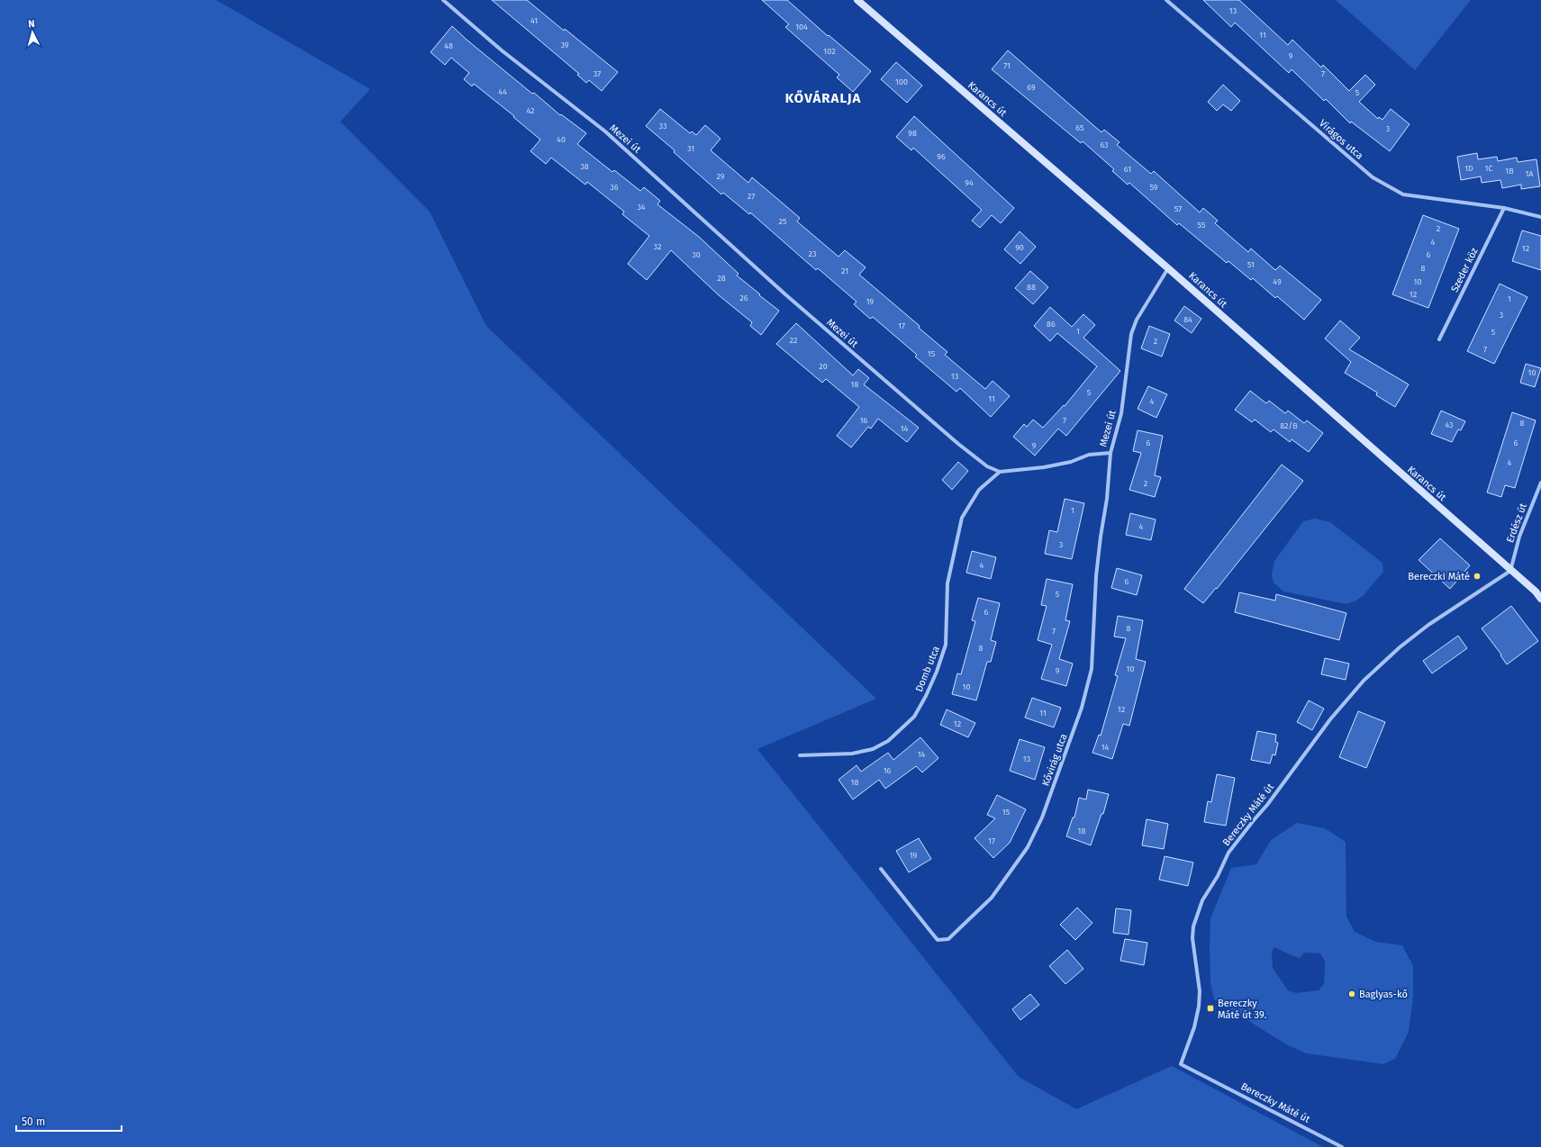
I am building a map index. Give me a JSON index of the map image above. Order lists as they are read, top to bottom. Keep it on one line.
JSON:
{"streets":{"main road":["Karancs út"],"street":["Mezei út","Virágos utca","Szeder köz","Erdész út","Domb utca","Kővirág utca","Bereczky Máté út"]},"crossings":[["Karancs út","Mezei út"],["Karancs út","Erdész út"],["Karancs út","Bereczky Máté út"],["Mezei út","Domb utca"],["Mezei út","Kővirág utca"],["Virágos utca","Szeder köz"],["Erdész út","Bereczky Máté út"]],"districts":["KŐVÁRALJA"],"places":{"other":["Bereczki Máté","Baglyas-kő"],"transit":["Bereczky Máté út 39."]},"house_numbers":["13","41","104","11","39","48","102","9","71","37","7","100","69","44","5","42","33","65","3","98","40","63","31","96","38","1D","1C","61","1B","1A","29","94","36","59","27","34","57","25","55","2","4","32","90","12","23","30","6","51","8","21","28","49","10","88","12","26","1","19","3","84","86","17","1","5","22","2","7","15","20","10","13","18","5","11","4","16","7","8","43","82/B","14","6","6","9","4","2","1","4","3","4","6","5","6","8","7","8","10","9","10","12","11","12","14","14","13","16","18","15","18","17","19"],"scale_bar":"50 m","north":"top"}
